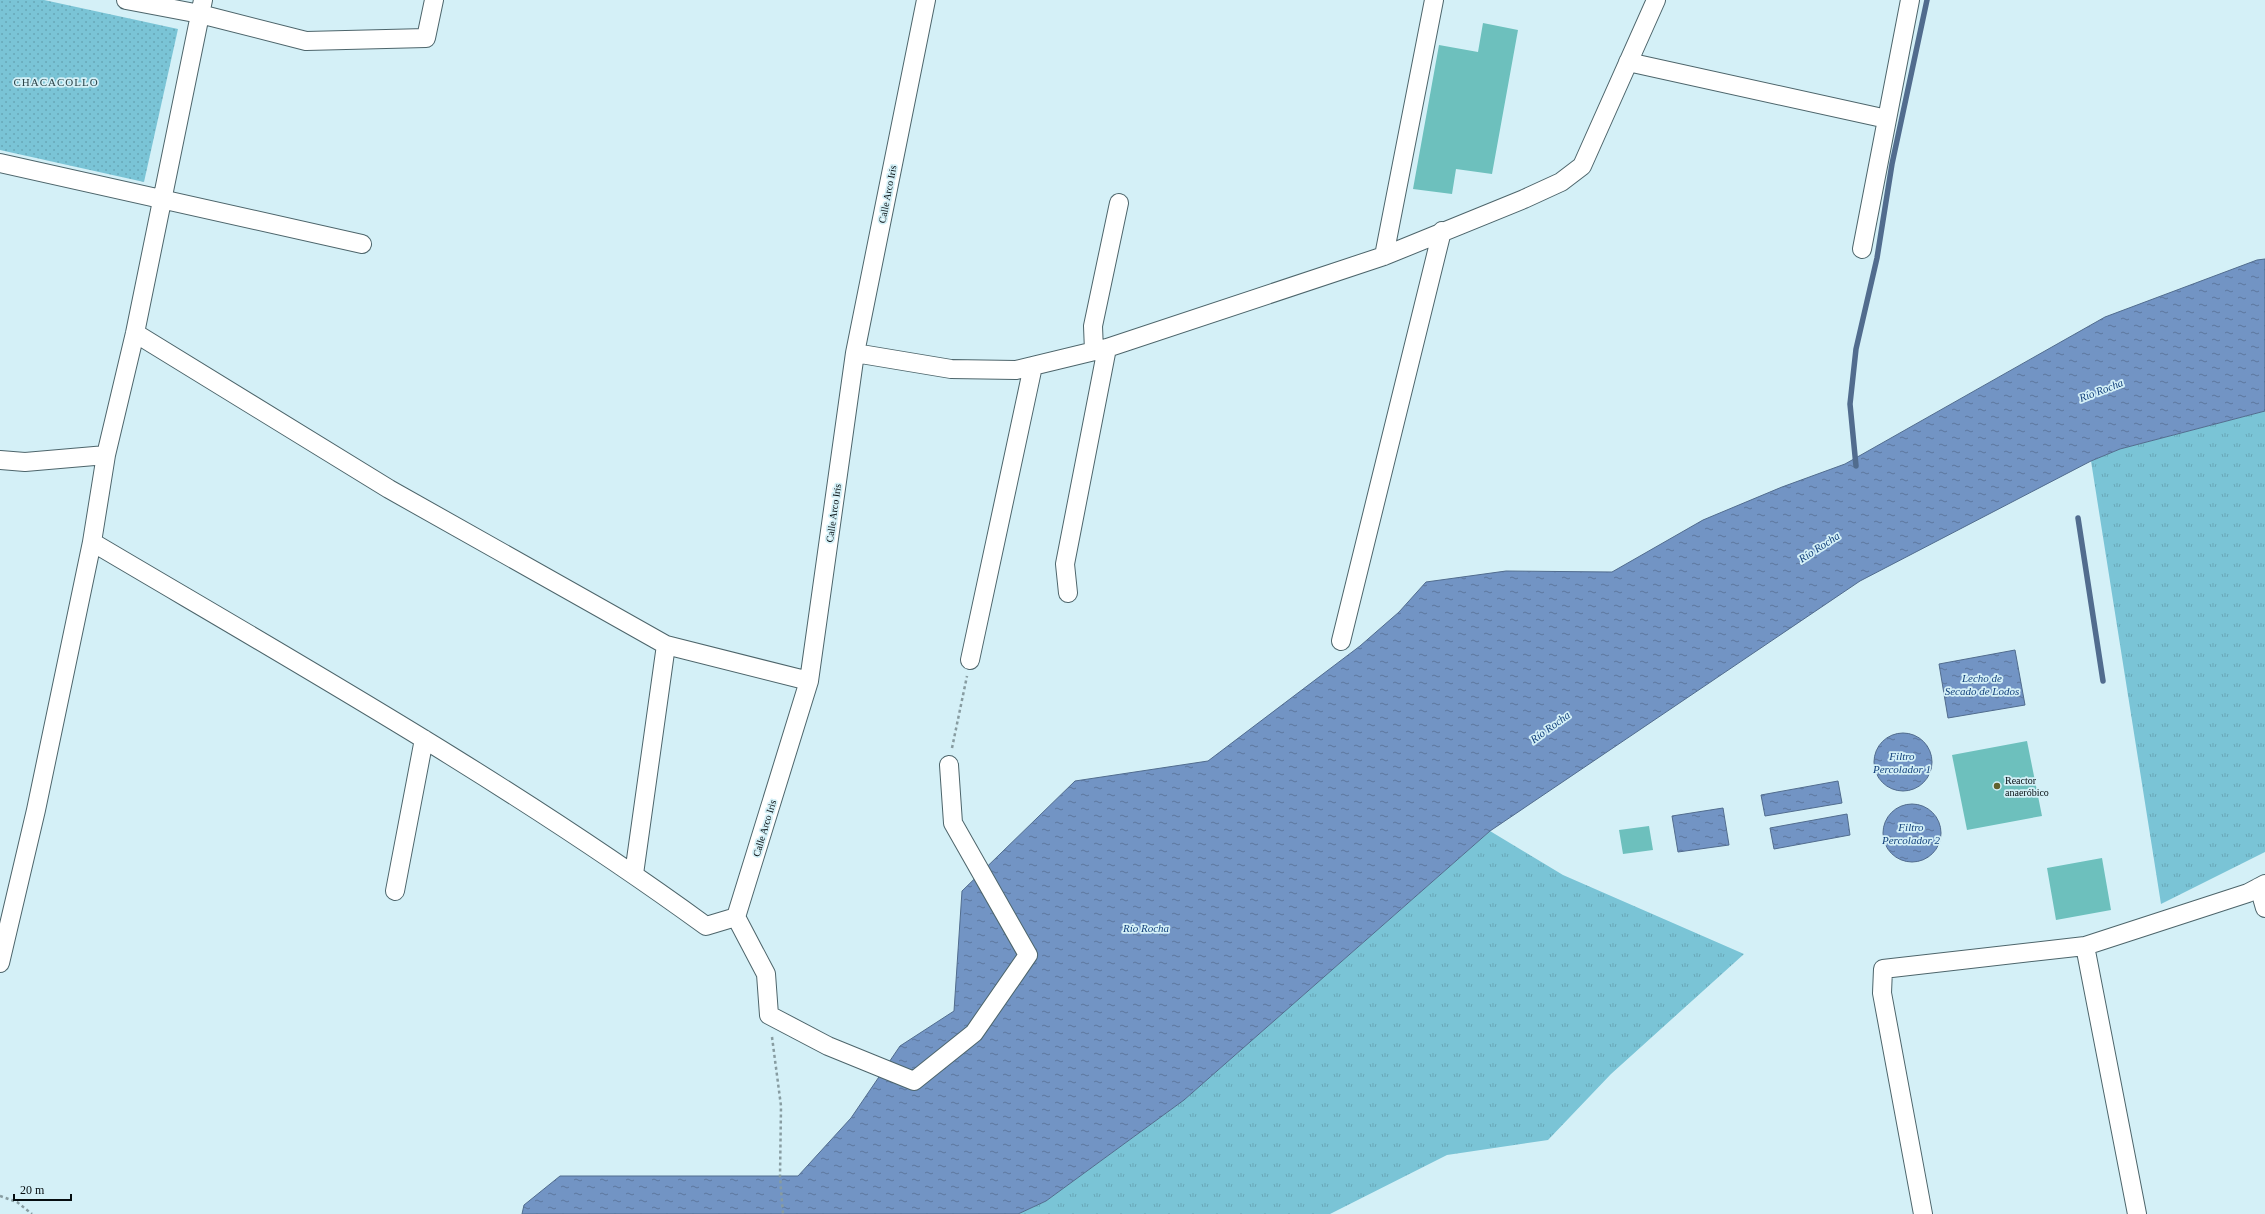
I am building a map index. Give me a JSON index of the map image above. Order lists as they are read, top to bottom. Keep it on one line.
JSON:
{"streets":{"street":["Calle Arco Iris"]},"districts":["CHACACOLLO"],"water":["Río Rocha","Lecho de Secado de Lodos","Filtro Percolador 1","Filtro Percolador 2"],"places":["Reactor anaeróbico"],"scale_bar":"20 m"}
